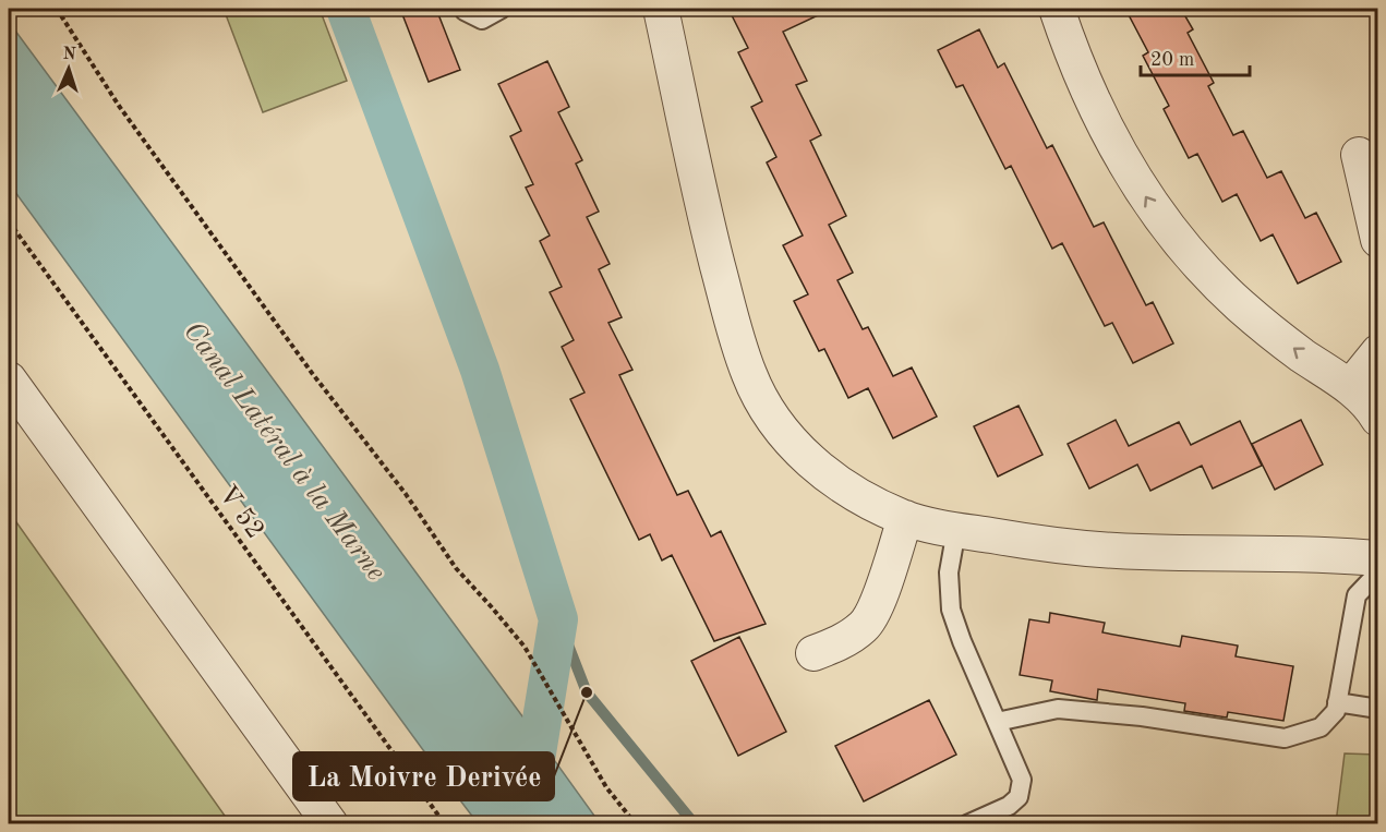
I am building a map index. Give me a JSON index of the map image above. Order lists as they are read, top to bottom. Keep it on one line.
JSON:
{"streets":{"path":["V 52"]},"water":["Canal Latéral à la Marne"],"places":["La Moivre Derivée"],"scale_bar":"20 m","north":"top"}
